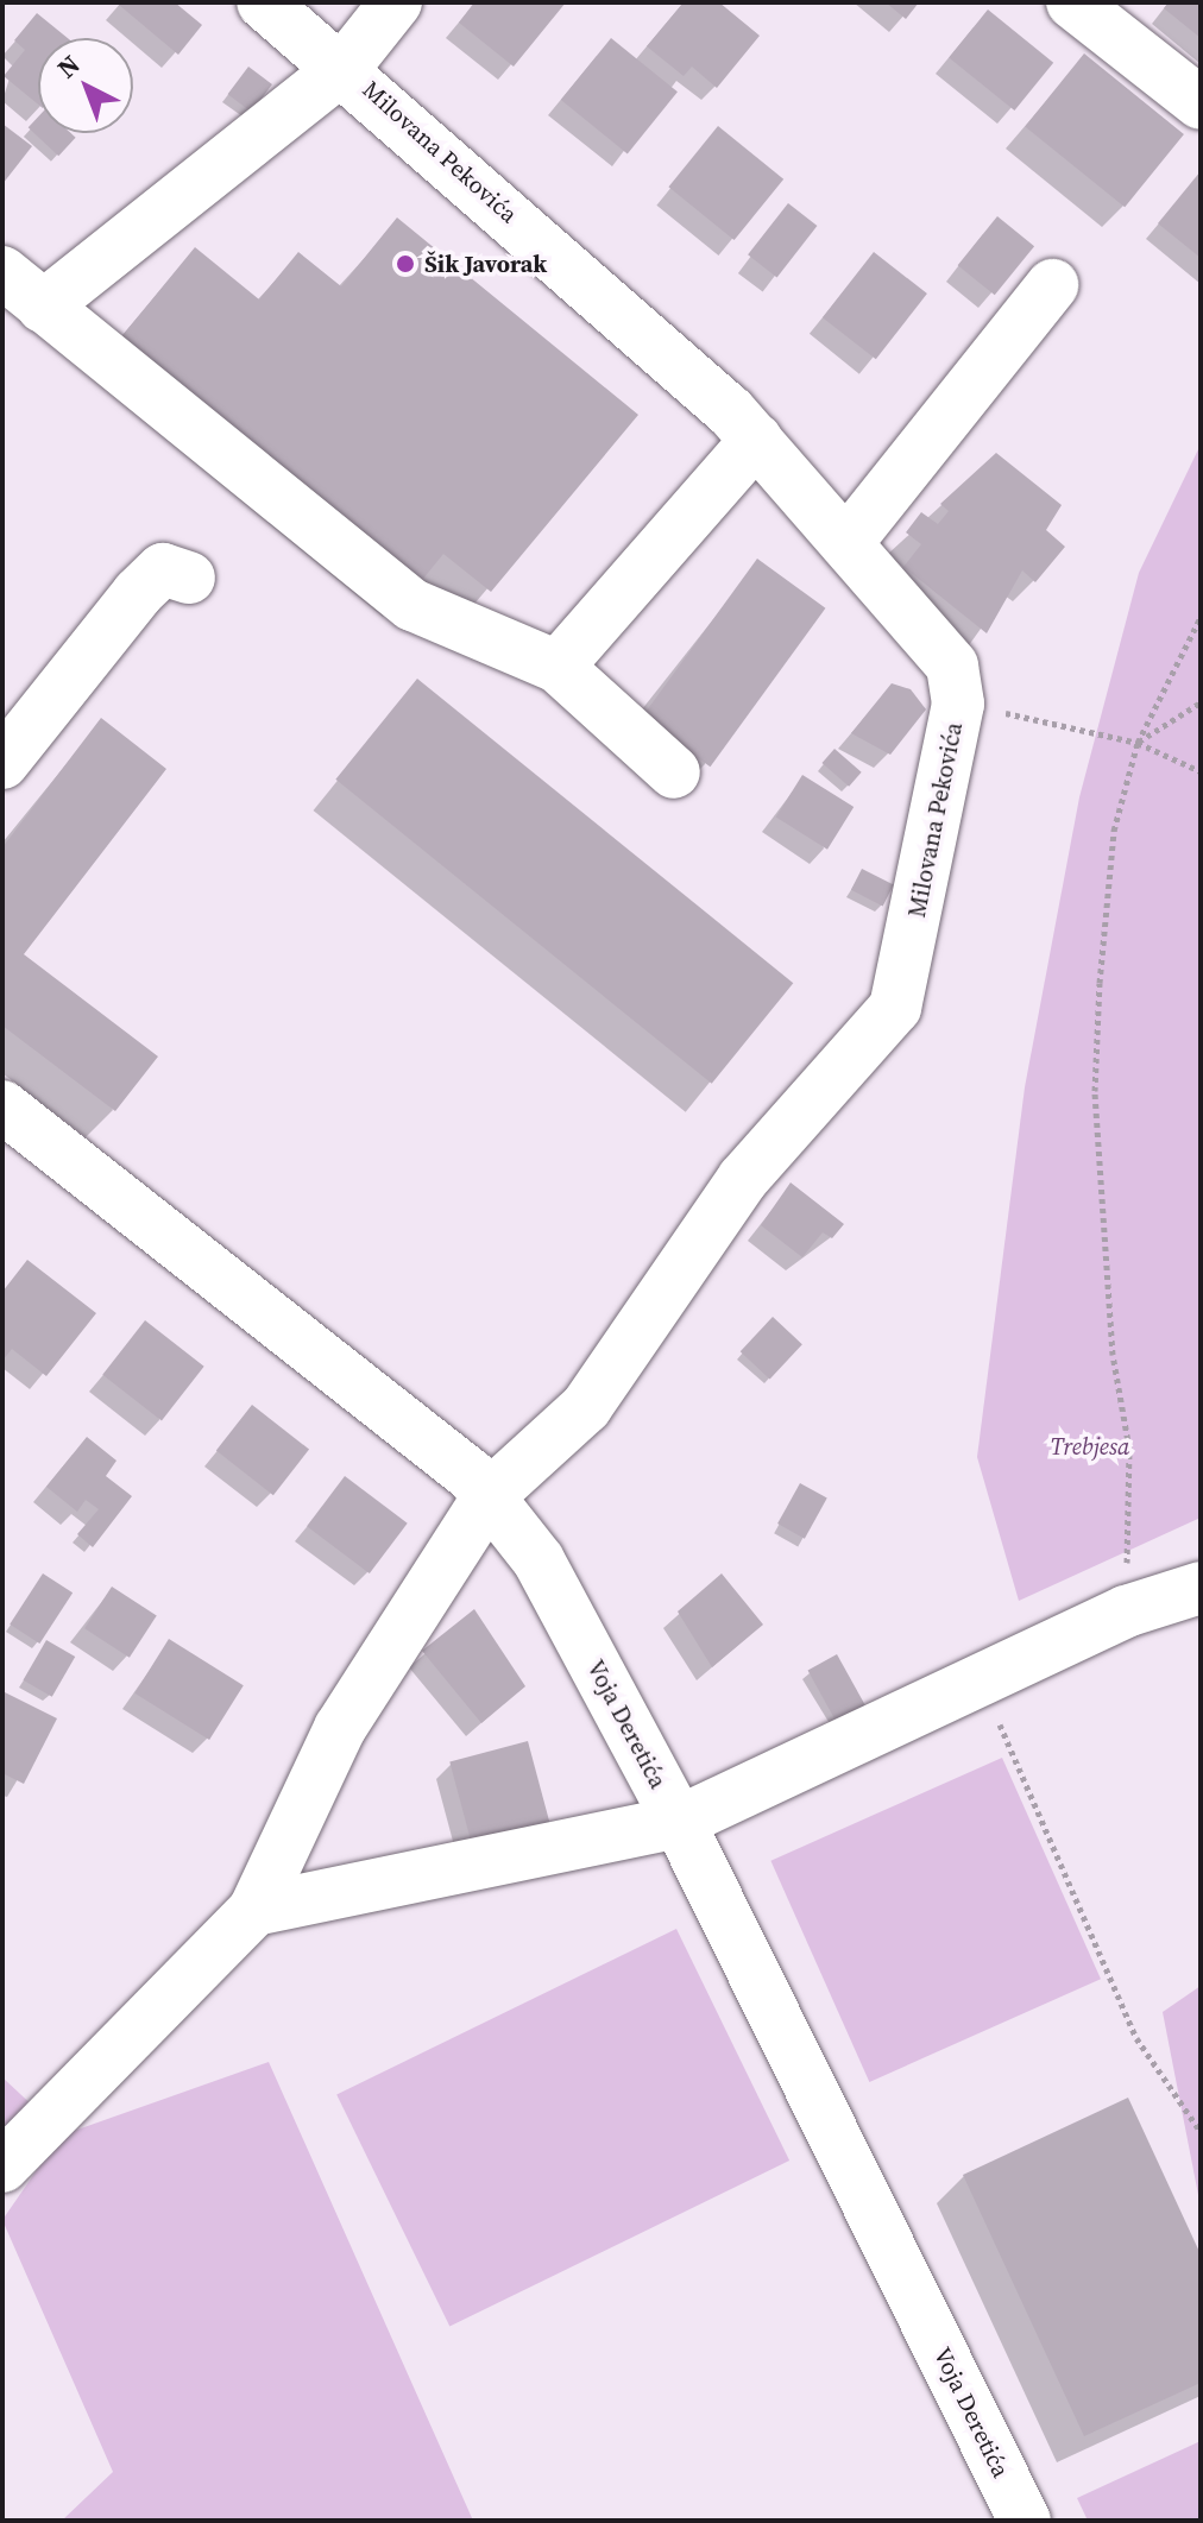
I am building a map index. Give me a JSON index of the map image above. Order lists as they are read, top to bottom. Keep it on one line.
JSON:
{"streets":{"street":["Milovana Pekovića","Voja Deretića"]},"crossings":[["Milovana Pekovića","Voja Deretića"]],"parks":["Trebjesa"],"places":["Šik Javorak"],"north":"top left"}
